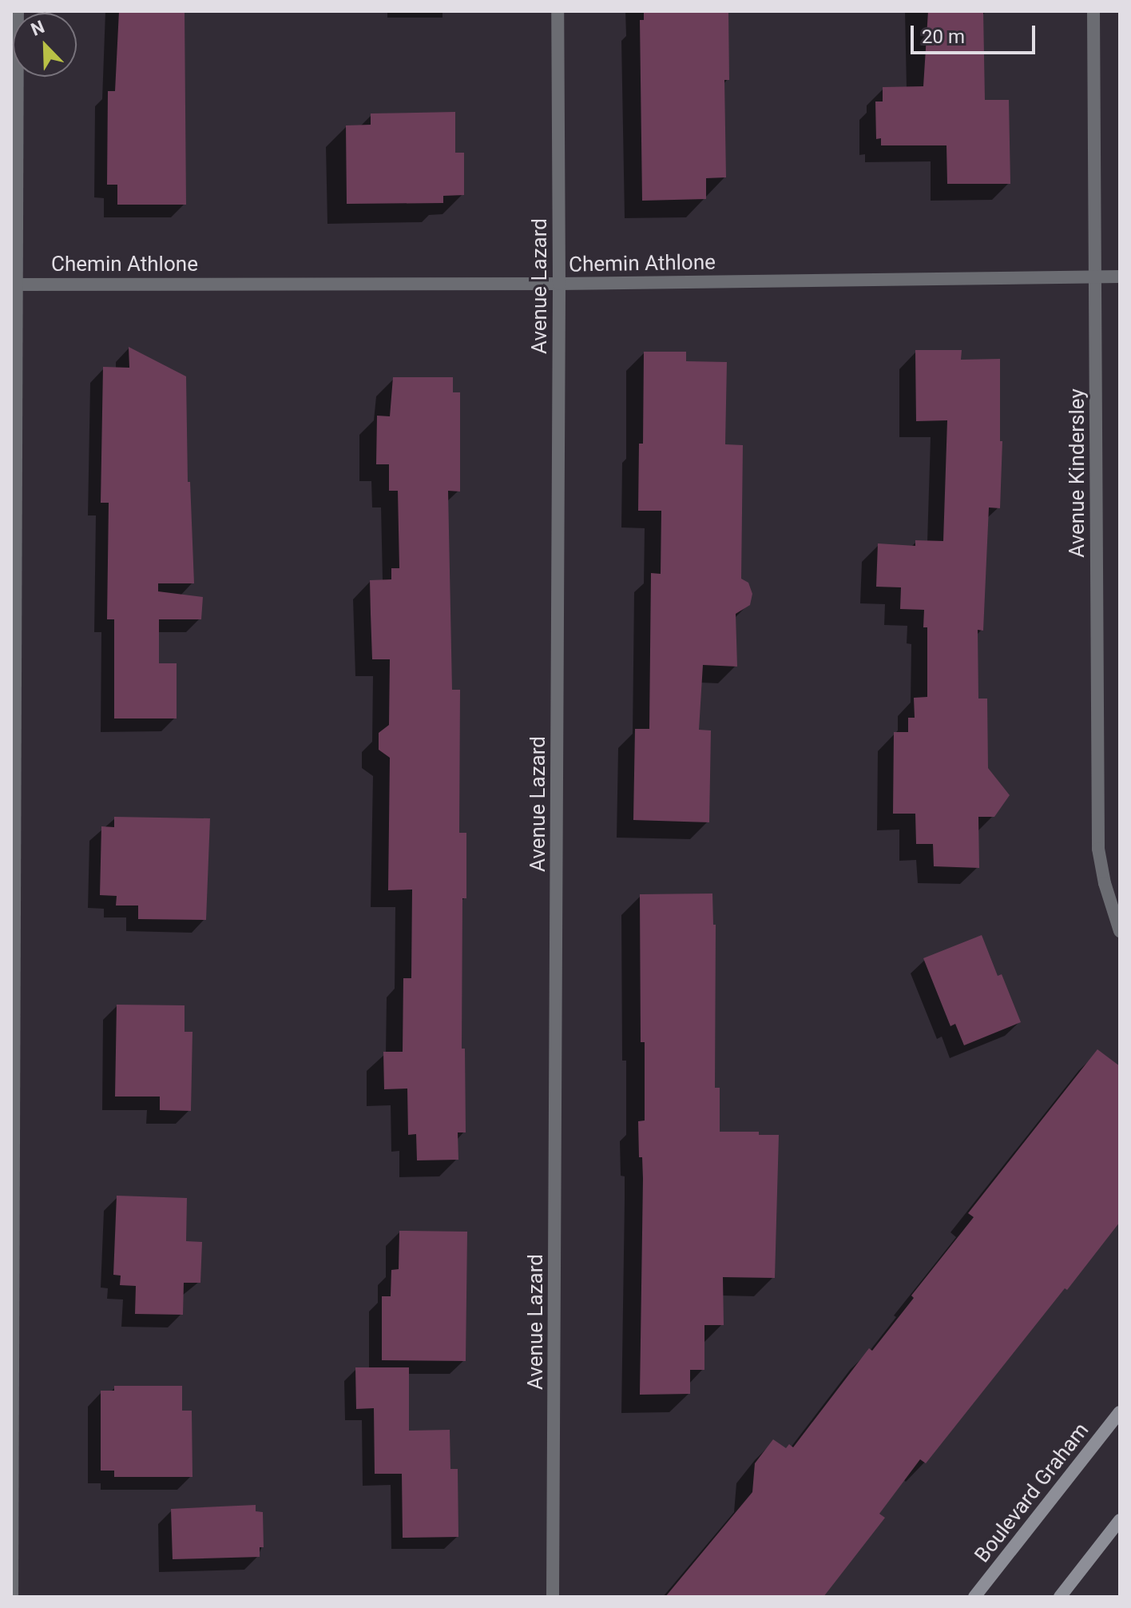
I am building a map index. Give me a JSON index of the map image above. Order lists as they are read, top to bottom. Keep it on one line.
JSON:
{"streets":{"street":["Chemin Athlone","Avenue Lazard","Avenue Kindersley","Boulevard Graham"]},"crossings":[["Chemin Athlone","Avenue Lazard"],["Chemin Athlone","Avenue Kindersley"]],"scale_bar":"20 m","north":"top left"}
